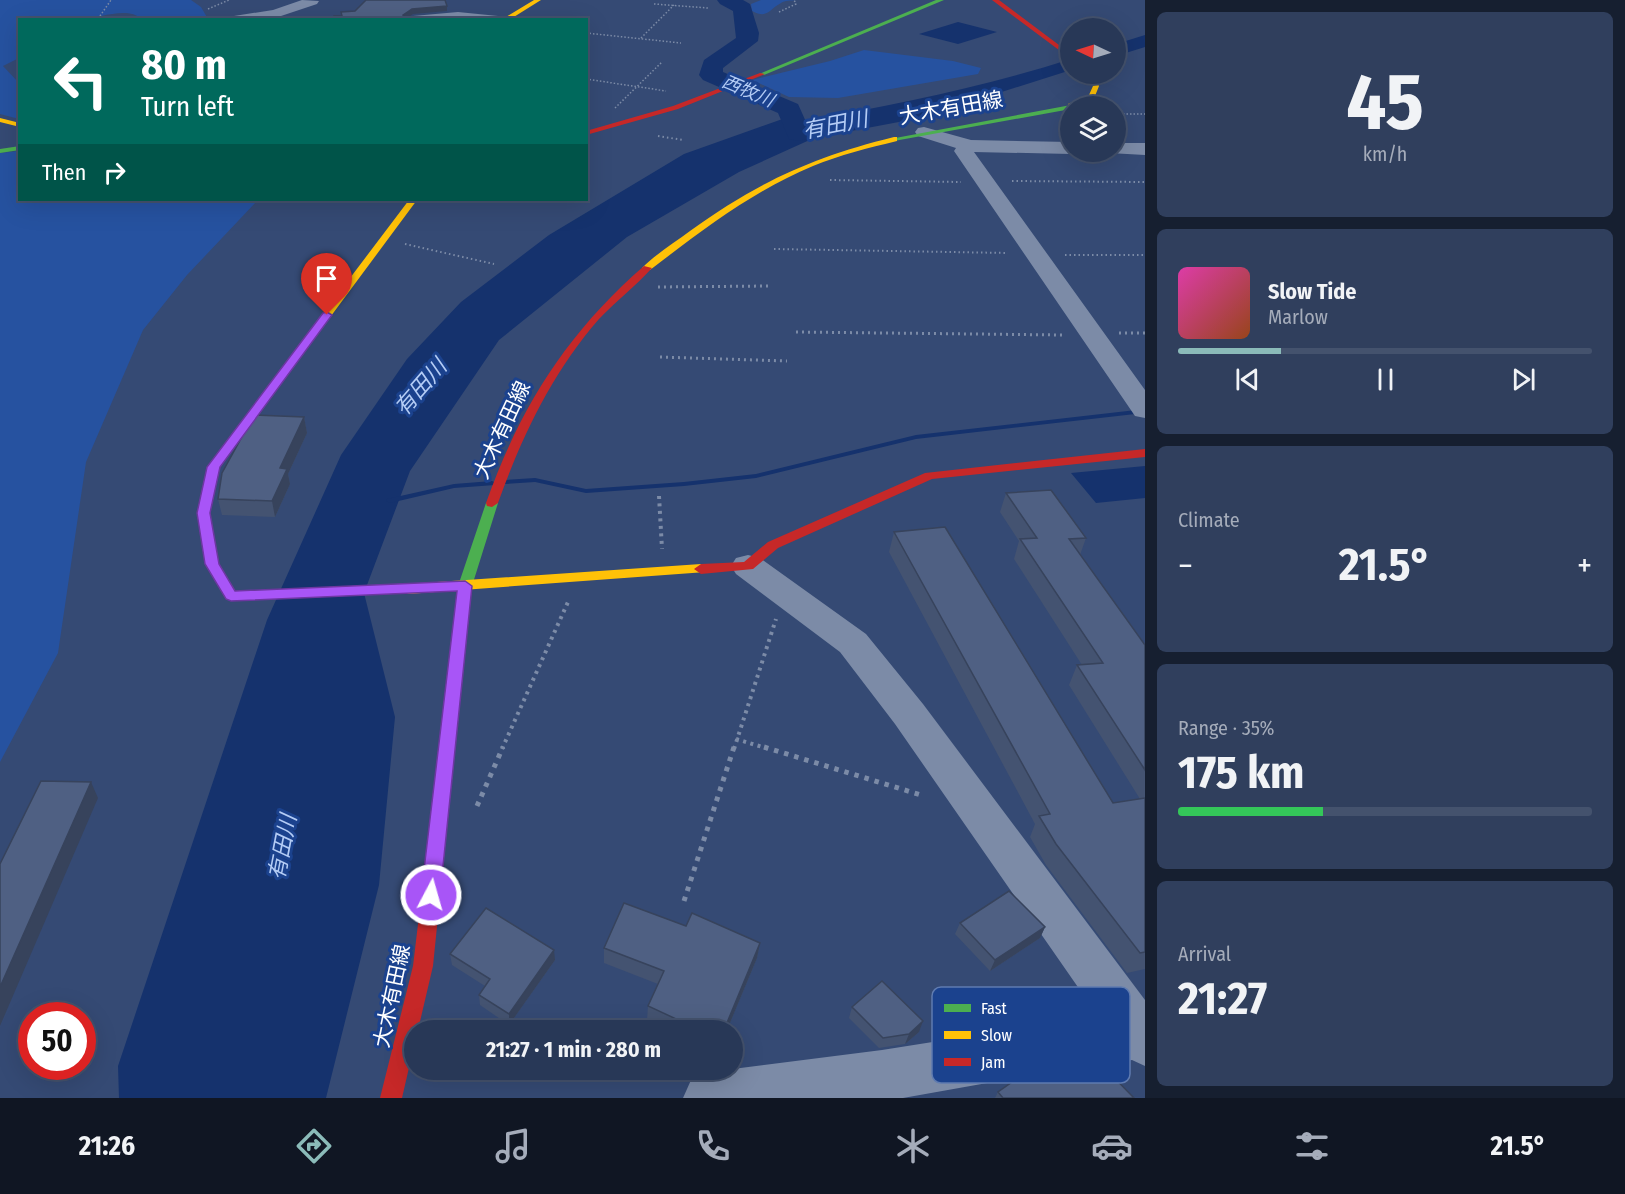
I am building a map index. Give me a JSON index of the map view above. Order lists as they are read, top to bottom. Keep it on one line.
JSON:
{"streets":{"main road":["大木有田線"]},"water":["西牧川","有田川"],"legend":["Fast","Slow","Jam"],"north":"left","page":{"tile":[["45","km/h"],"Climate",["Range · 35%","175 km"],["Arrival","21:27"]],"turn":["80 m","Turn left"],"then":"Then","song":["Slow Tide","Marlow"],"heat":["−","21.5°","+"],"limit":"50","trip":"21:27 · 1 min · 280 m","tabs":["21:26","21.5°"]}}
